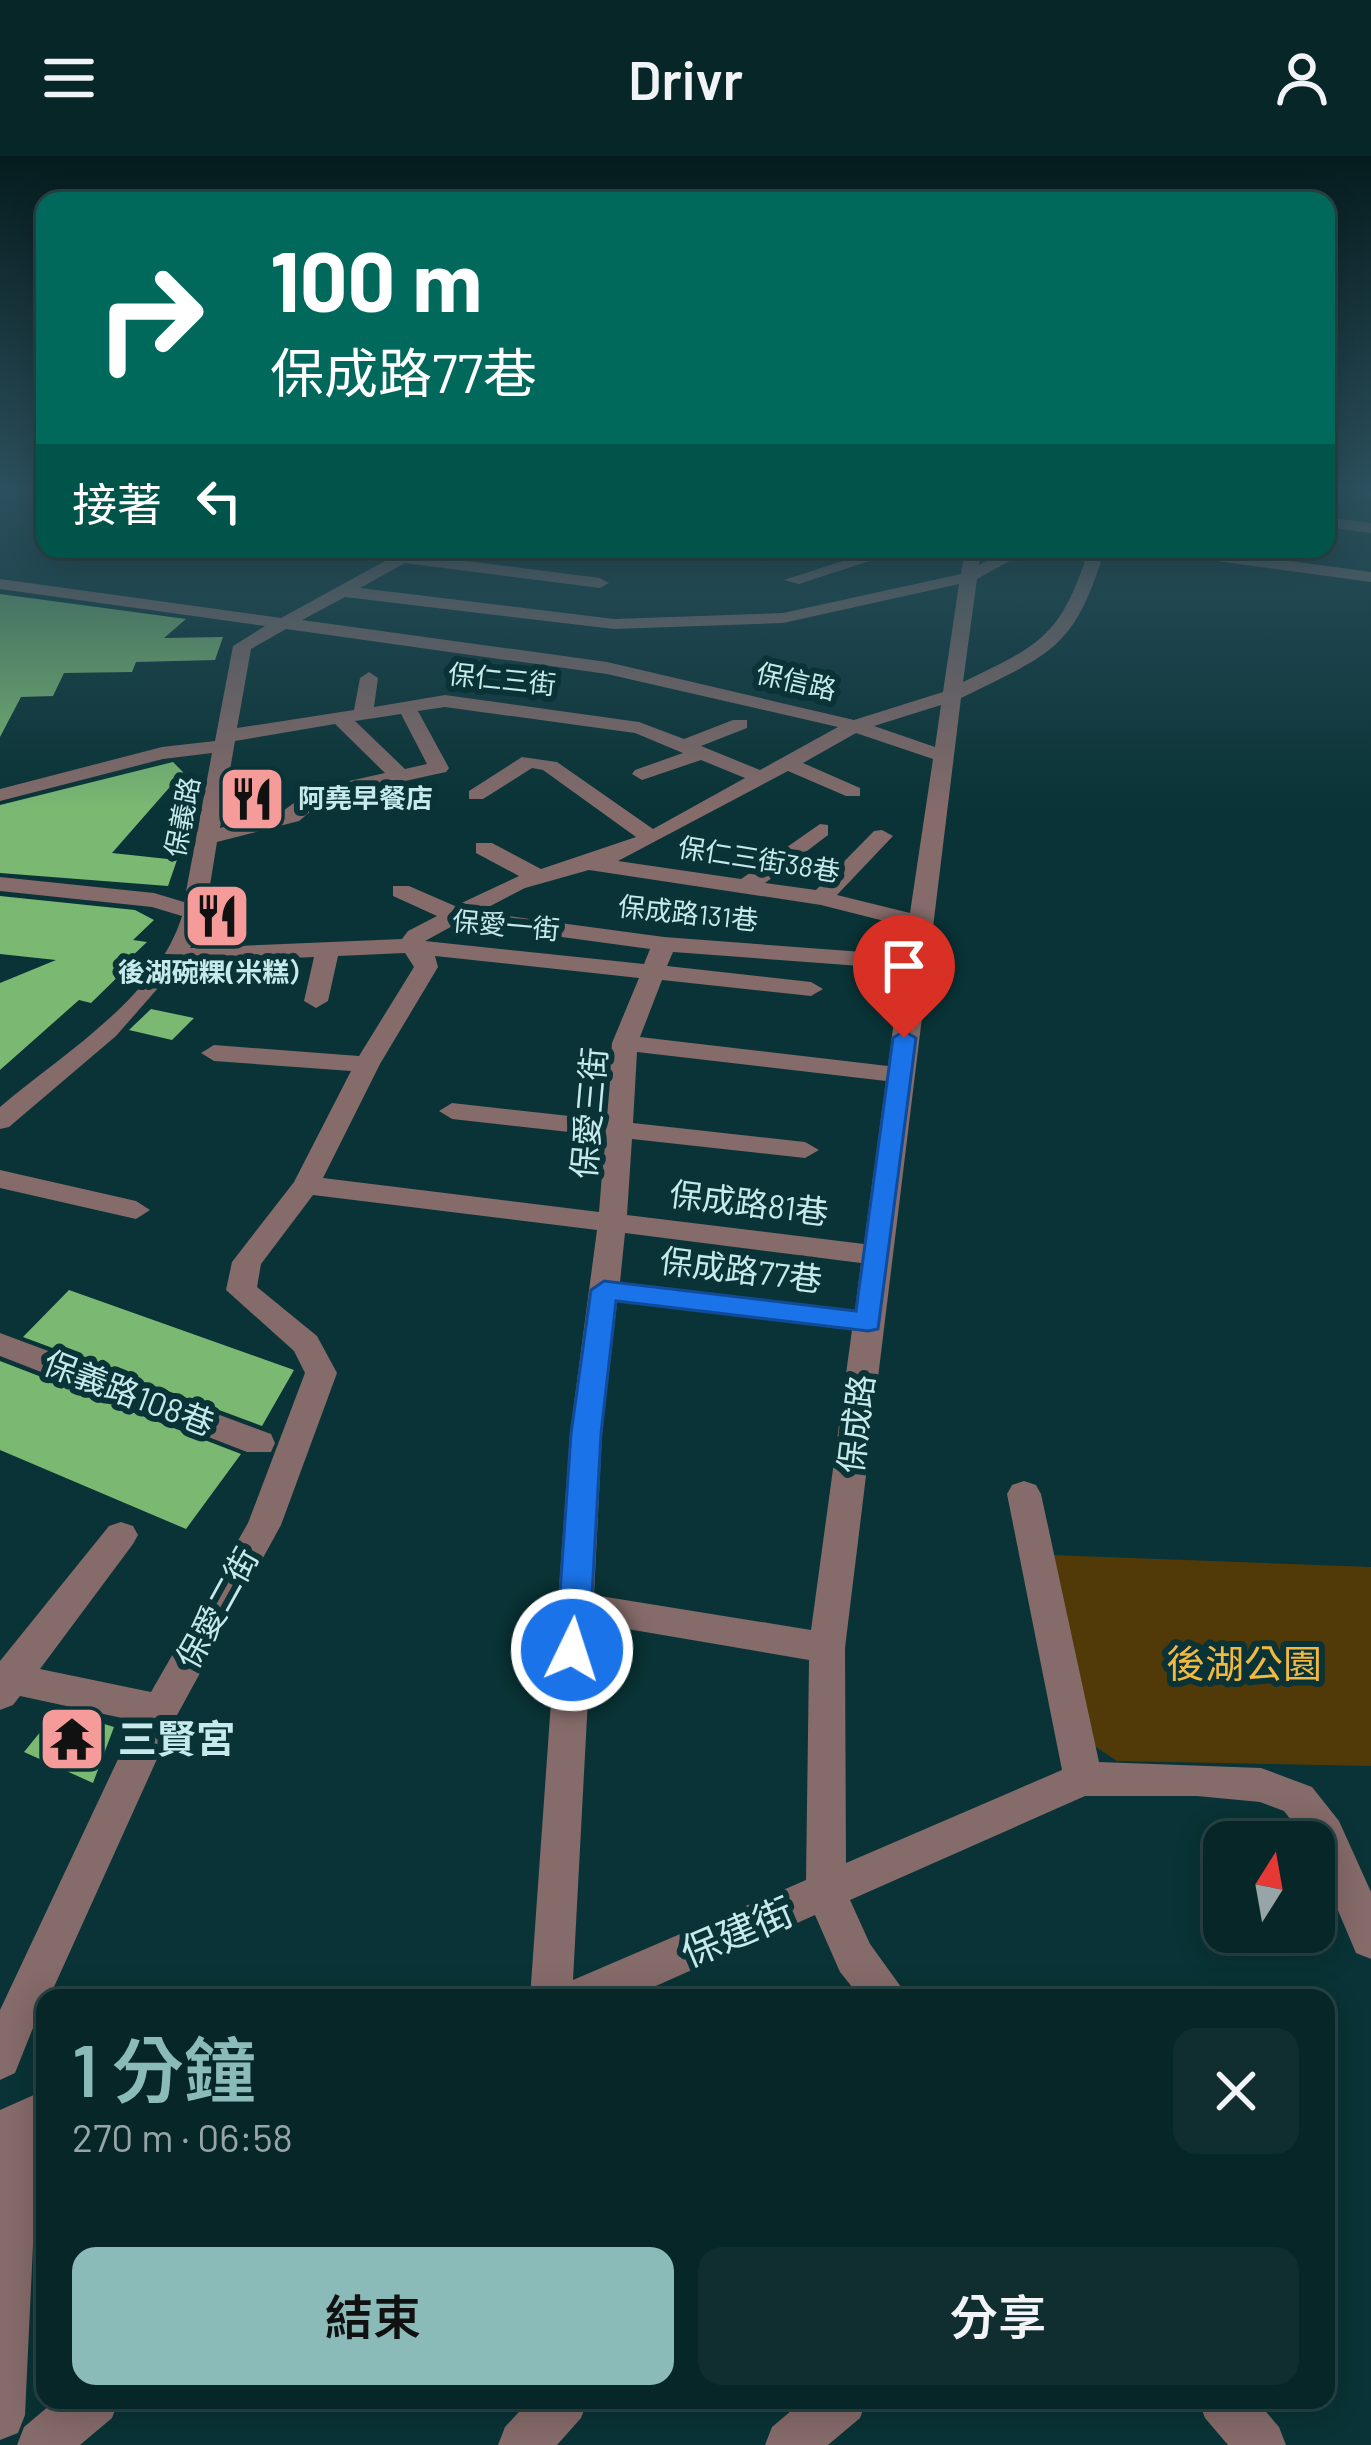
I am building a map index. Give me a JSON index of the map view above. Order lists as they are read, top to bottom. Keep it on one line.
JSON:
{"streets":{"street":["保仁三街","保信路","保義路","保仁三街38巷","保成路131巷","保愛一街","保愛三街","保成路81巷","保成路77巷","保義路108巷","保成路","保愛二街","保建街"]},"crossings":[["保仁三街","保信路"],["保仁三街","保義路"],["保信路","保義路"],["保信路","保成路"],["保仁三街38巷","保成路"],["保成路131巷","保愛三街"],["保成路131巷","保成路"],["保愛一街","保愛三街"],["保愛一街","保愛二街"],["保愛三街","保成路81巷"],["保愛三街","保成路77巷"],["保成路81巷","保成路"],["保成路77巷","保成路"],["保成路","保建街"]],"parks":["後湖公園"],"places":{"restaurant":["阿堯早餐店","後湖碗粿(米糕）"],"temple":["三賢宮"]},"north":"top","page":{"header":"Drivr","turn":["100 m","保成路77巷"],"then":"接著","heading":["1 分鐘","270 m · 06:58"],"buttons":["結束","分享"]}}
